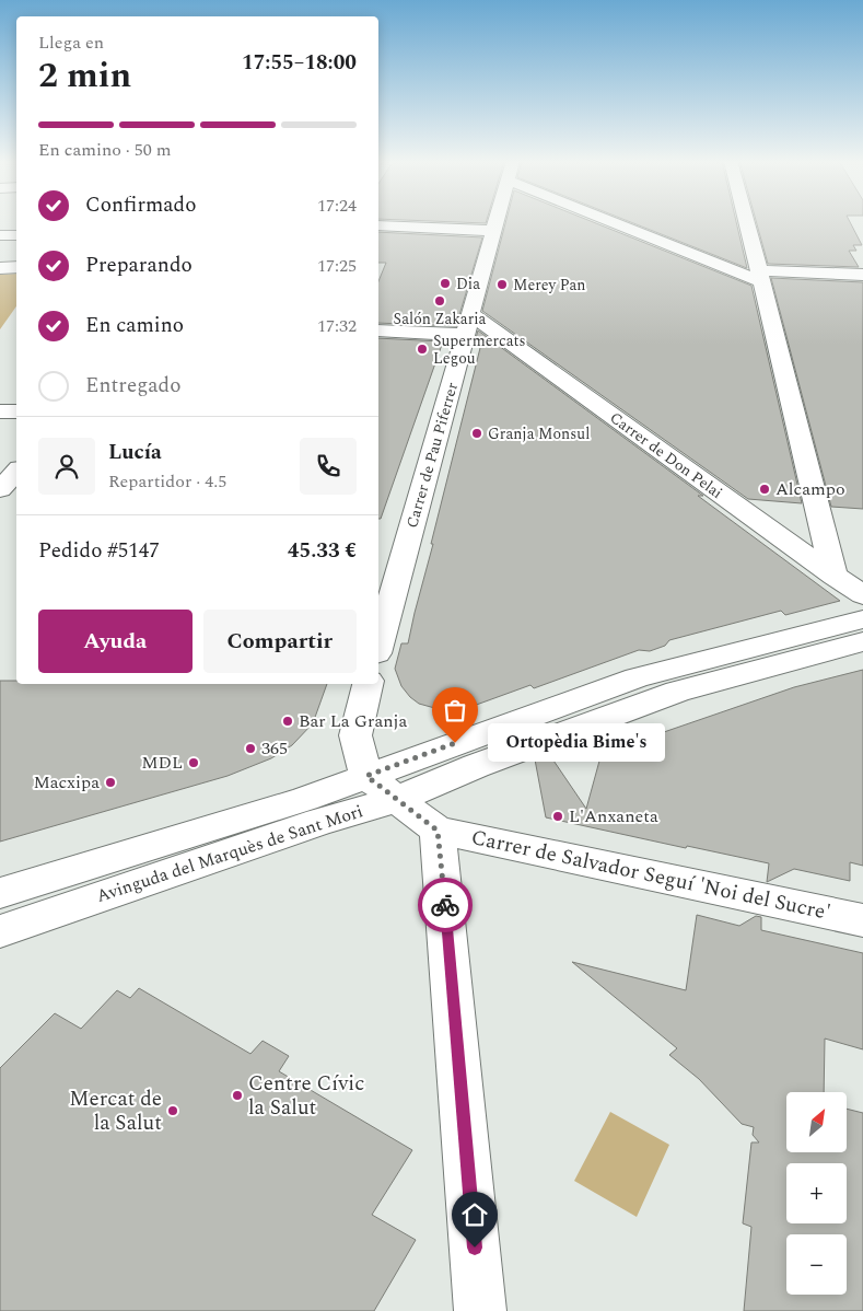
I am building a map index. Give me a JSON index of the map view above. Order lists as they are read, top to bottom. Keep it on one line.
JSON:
{"streets":{"street":["Carrer de Pau Piferrer","Carrer de Don Pelai","Avinguda del Marquès de Sant Mori","Carrer de Salvador Seguí 'Noi del Sucre'"]},"crossings":[["Carrer de Pau Piferrer","Carrer de Don Pelai"]],"places":["Dia","Merey Pan","Salón Zakaria","Supermercats Legou","Granja Monsul","Alcampo","Bar La Granja","Ortopèdia Bime's","365","MDL","Macxipa","L'Anxaneta","Centre Cívic la Salut","Mercat de la Salut"],"north":"top right","page":{"heading":["2 min","Llega en","17:55–18:00"],"panel":["Lucía","Repartidor · 4.5","Pedido #5147","45.33 €"],"bar":"En camino · 50 m","list":[["Confirmado","17:24"],["Preparando","17:25"],["En camino","17:32"],"Entregado"],"buttons":["Ayuda","Compartir"],"bubble":"Ortopèdia Bime's","map_buttons":["+","−"]}}
